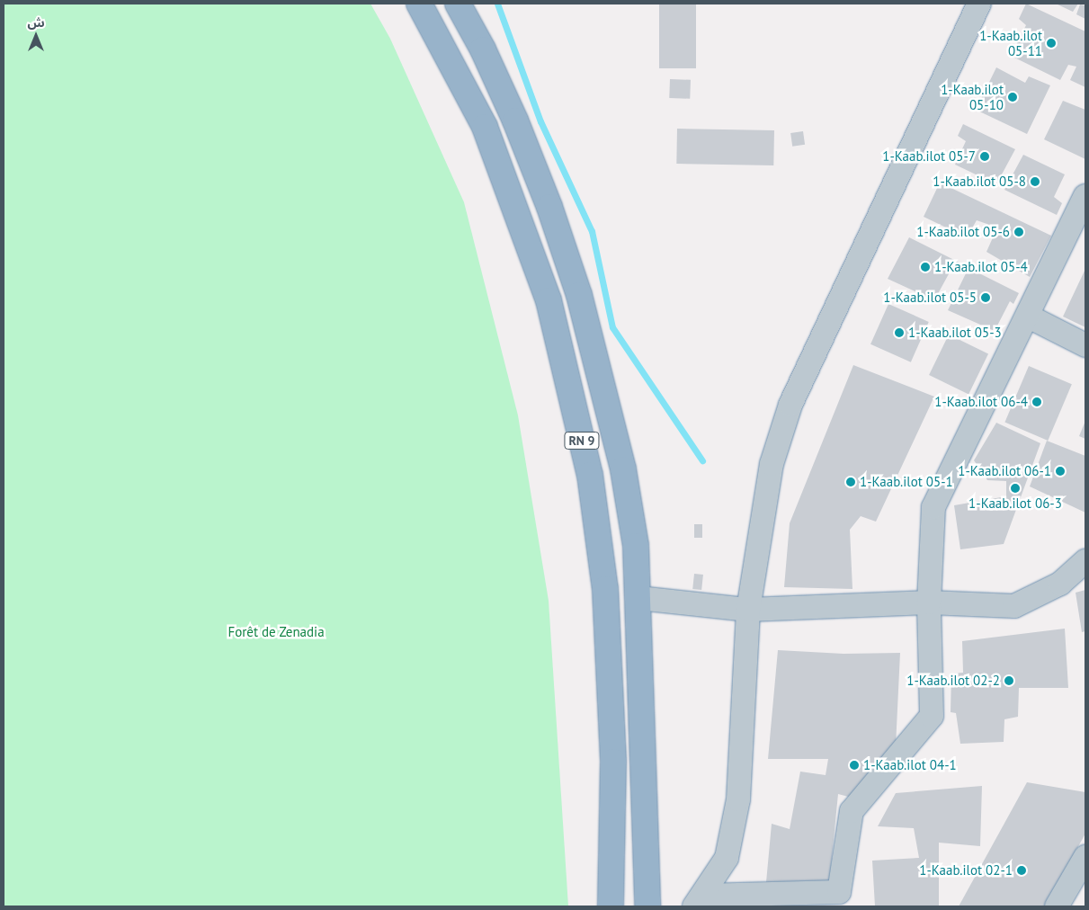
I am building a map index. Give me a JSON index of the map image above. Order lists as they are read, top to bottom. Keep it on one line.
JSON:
{"streets":{"highway":["RN 9"]},"parks":["Forêt de Zenadia"],"places":["1-Kaab.ilot 05-11","1-Kaab.ilot 05-10","1-Kaab.ilot 05-7","1-Kaab.ilot 05-8","1-Kaab.ilot 05-6","1-Kaab.ilot 05-4","1-Kaab.ilot 05-5","1-Kaab.ilot 05-3","1-Kaab.ilot 06-4","1-Kaab.ilot 06-1","1-Kaab.ilot 05-1","1-Kaab.ilot 06-3","1-Kaab.ilot 02-2","1-Kaab.ilot 04-1","1-Kaab.ilot 02-1"],"north":"top"}
